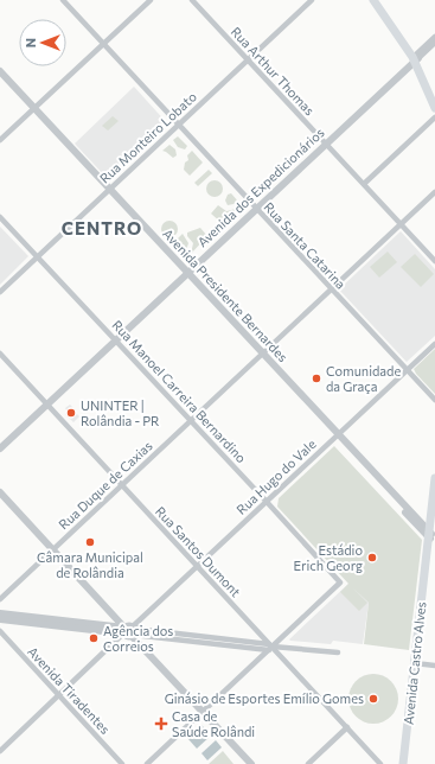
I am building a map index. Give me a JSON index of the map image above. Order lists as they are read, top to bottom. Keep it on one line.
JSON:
{"streets":{"main road":["Avenida Castro Alves"],"street":["Rua Arthur Thomas","Rua Monteiro Lobato","Avenida dos Expedicionários","Rua Santa Catarina","Avenida Presidente Bernardes","Rua Manoel Carreira Bernardino","Rua Hugo do Vale","Rua Duque de Caxias","Rua Santos Dumont","Avenida Tiradentes"]},"crossings":[["Rua Arthur Thomas","Rua Monteiro Lobato"],["Rua Arthur Thomas","Avenida dos Expedicionários"],["Rua Arthur Thomas","Rua Duque de Caxias"],["Rua Monteiro Lobato","Rua Santa Catarina"],["Rua Monteiro Lobato","Avenida Presidente Bernardes"],["Rua Monteiro Lobato","Rua Manoel Carreira Bernardino"],["Avenida dos Expedicionários","Rua Santa Catarina"],["Avenida dos Expedicionários","Avenida Presidente Bernardes"],["Avenida dos Expedicionários","Rua Manoel Carreira Bernardino"],["Avenida dos Expedicionários","Rua Santos Dumont"],["Rua Santa Catarina","Rua Hugo do Vale"],["Rua Santa Catarina","Rua Duque de Caxias"],["Avenida Presidente Bernardes","Rua Hugo do Vale"],["Avenida Presidente Bernardes","Rua Duque de Caxias"],["Avenida Presidente Bernardes","Avenida Castro Alves"],["Rua Manoel Carreira Bernardino","Rua Hugo do Vale"],["Rua Manoel Carreira Bernardino","Rua Duque de Caxias"],["Rua Manoel Carreira Bernardino","Rua Santos Dumont"],["Rua Hugo do Vale","Rua Santos Dumont"],["Rua Hugo do Vale","Avenida Tiradentes"],["Rua Duque de Caxias","Rua Santos Dumont"]],"districts":["CENTRO"],"places":{"other":["Comunidade da Graça","UNINTER | Rolândia - PR","Câmara Municipal de Rolândia","Estádio Erich Georg","Agência dos Correios","Ginásio de Esportes Emílio Gomes"],"health":["Casa de Saúde Rolândi"]},"north":"left"}
